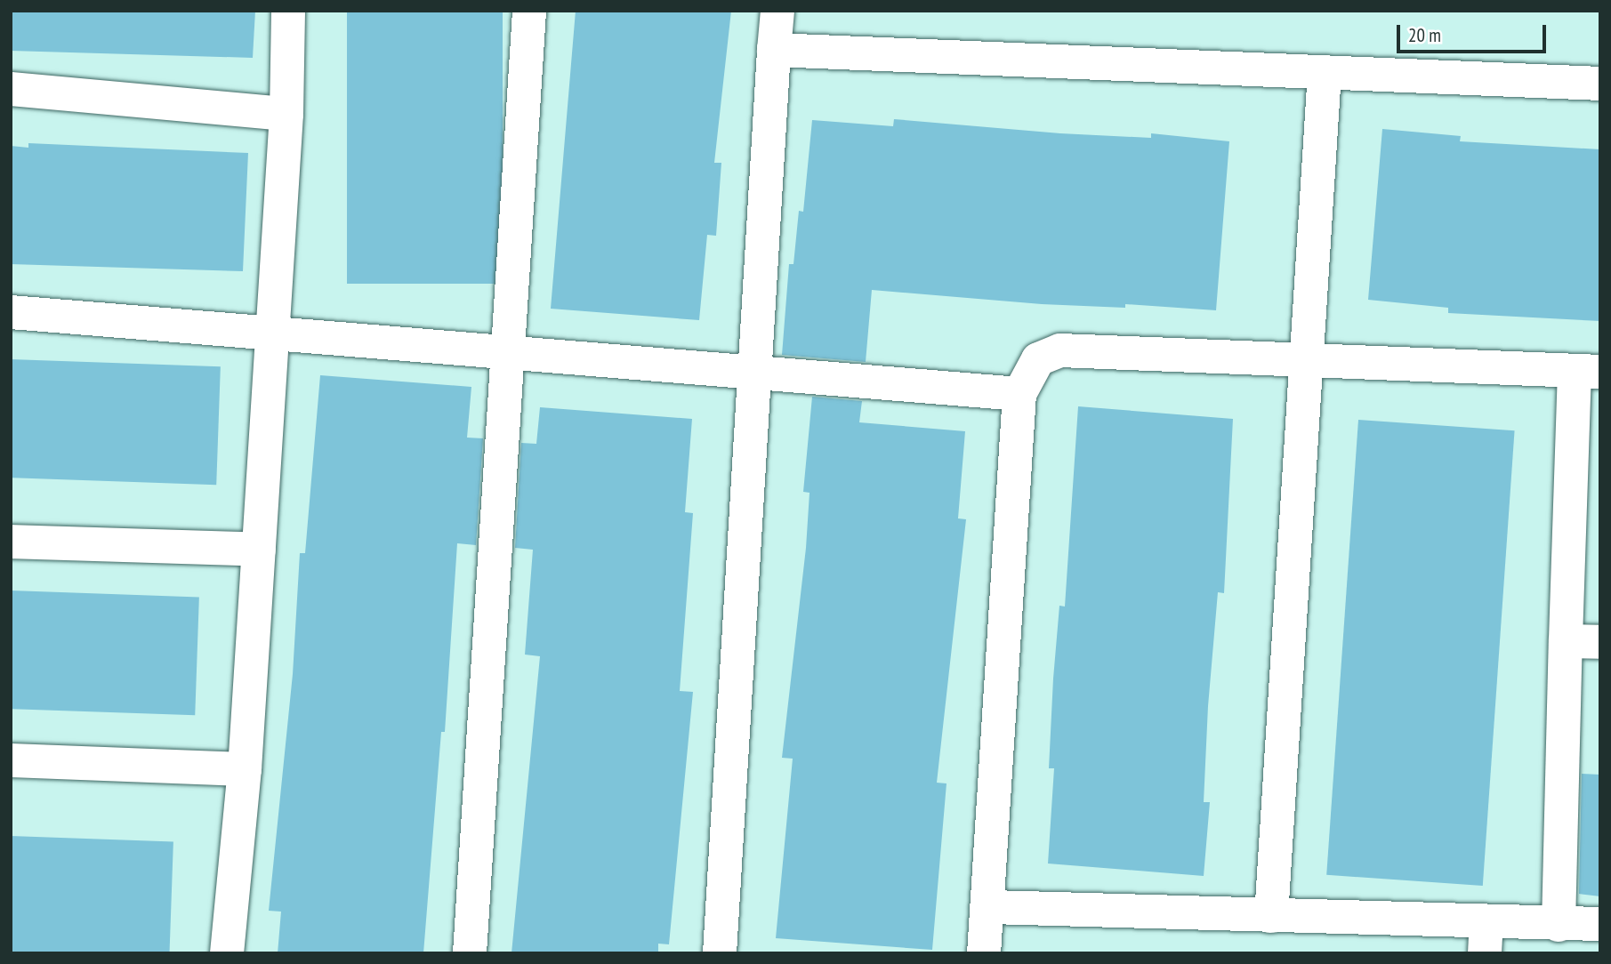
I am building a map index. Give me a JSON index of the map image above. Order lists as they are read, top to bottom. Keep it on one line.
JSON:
{"scale_bar":"20 m"}
